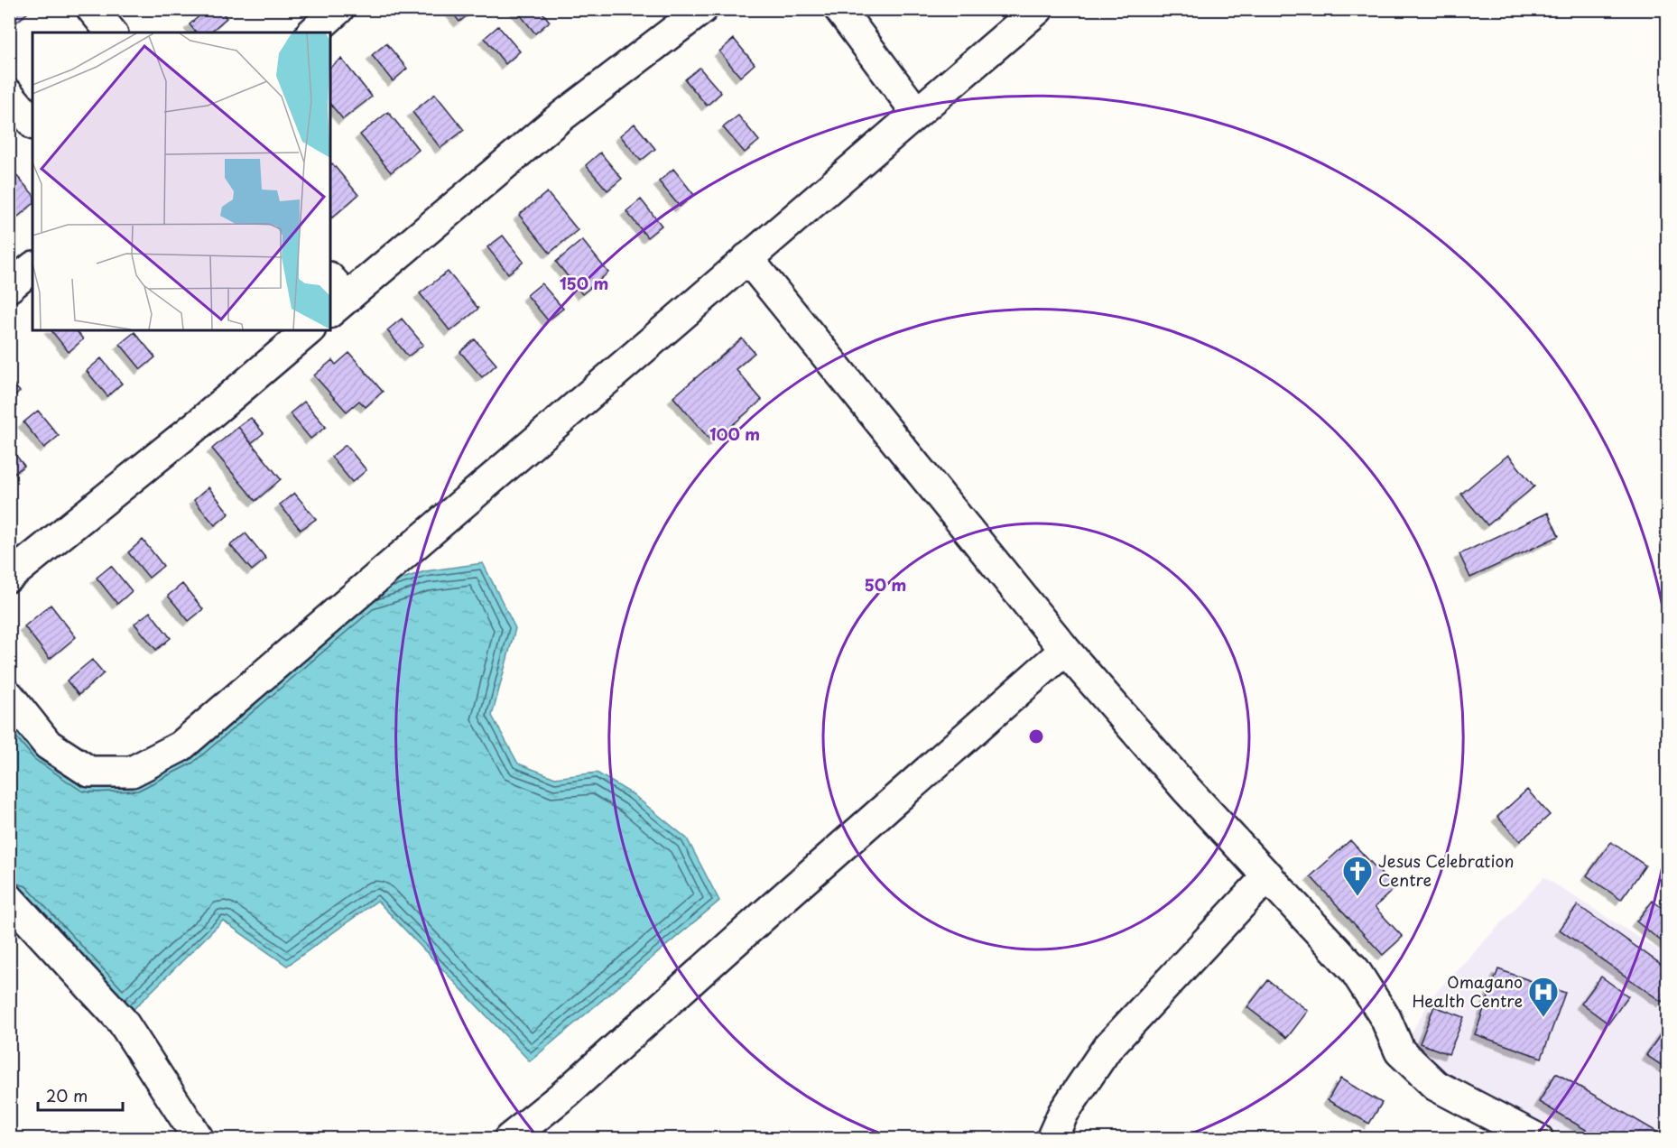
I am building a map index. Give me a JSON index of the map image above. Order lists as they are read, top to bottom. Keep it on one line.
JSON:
{"places":{"church":["Jesus Celebration Centre"],"hospital":["Omagano Health Centre"]},"scale_bar":"20 m","rings":["150 m","100 m","50 m"]}
